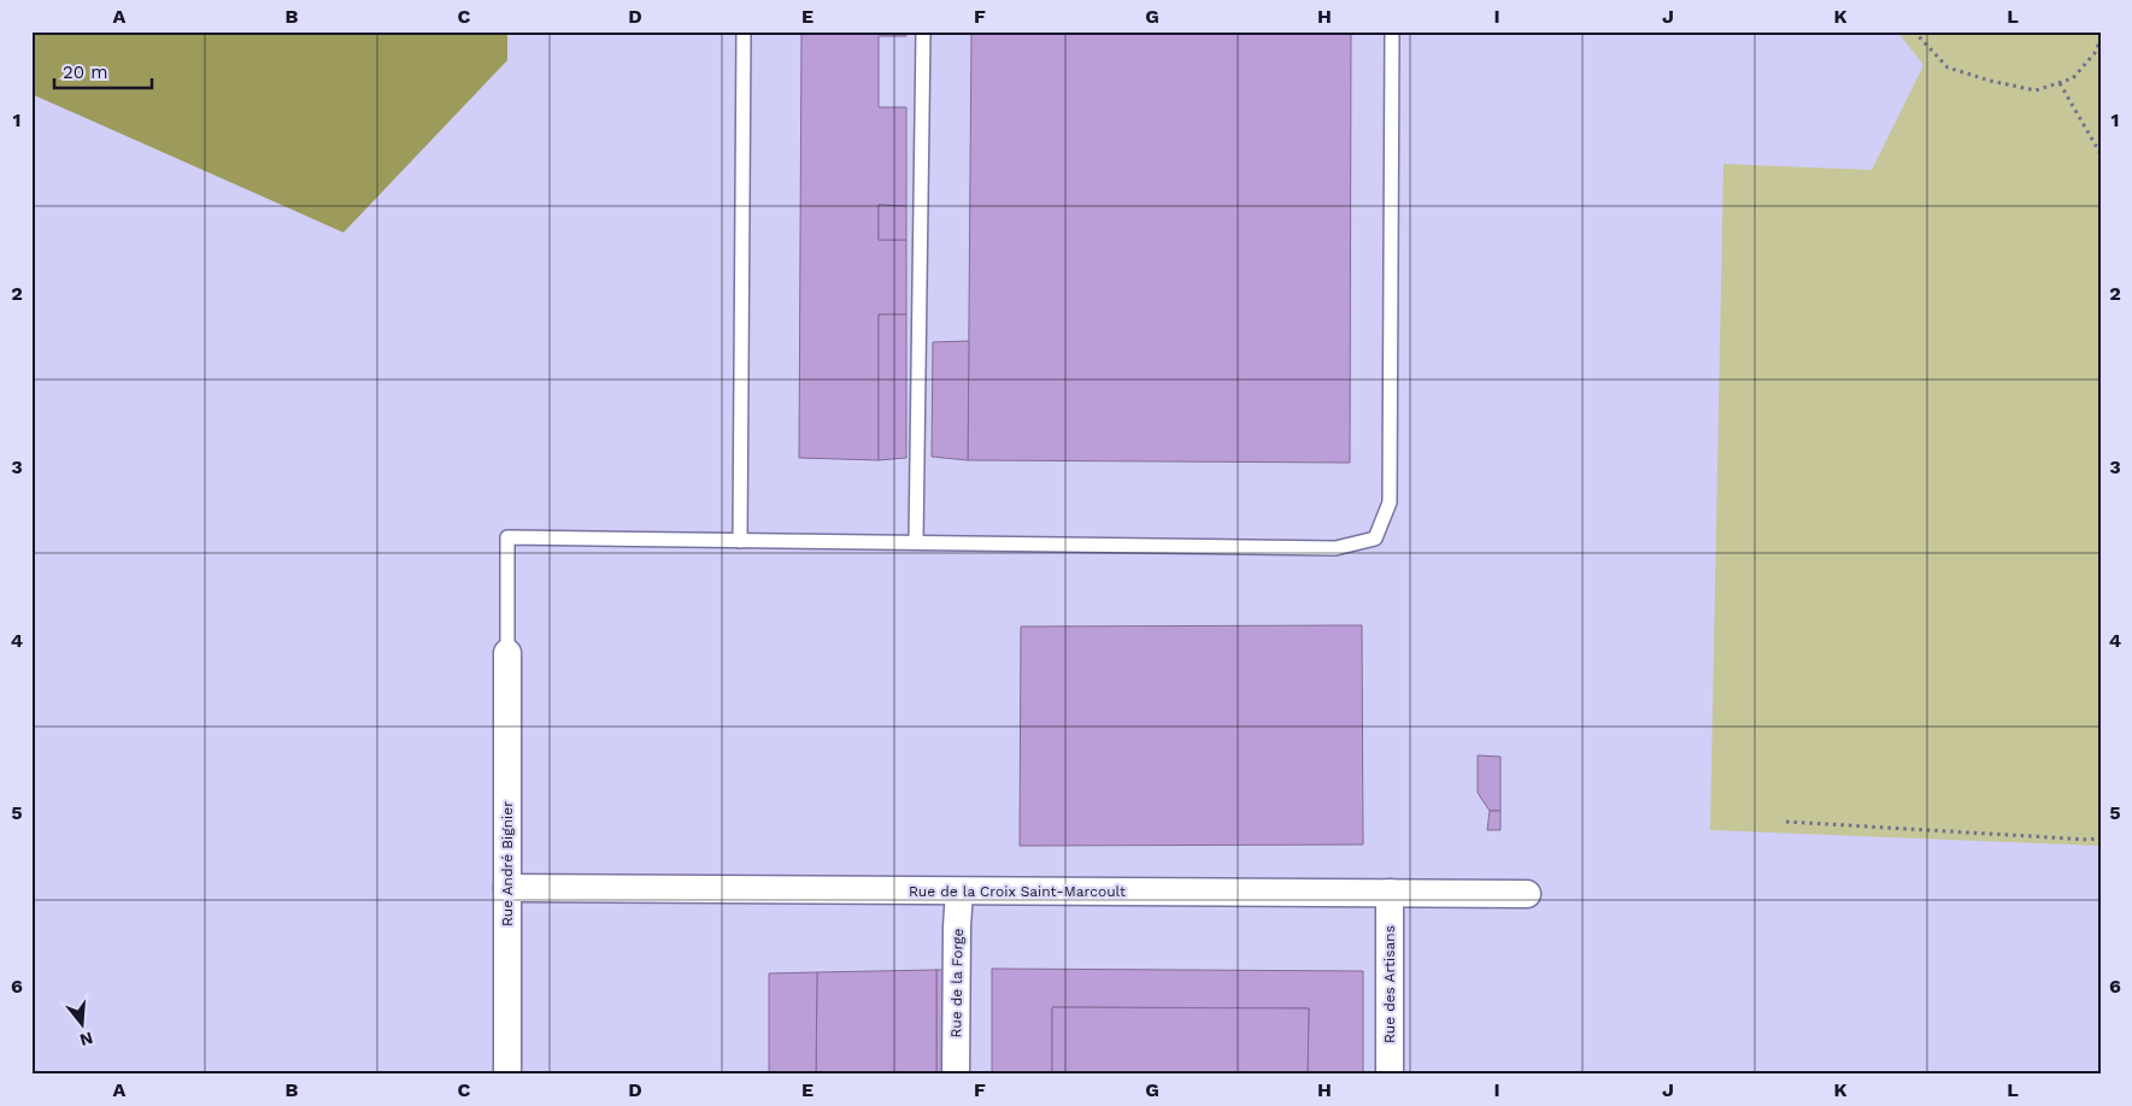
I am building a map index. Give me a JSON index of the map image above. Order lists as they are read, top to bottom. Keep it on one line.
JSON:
{"streets":{"street":["Rue André Bignier","Rue de la Croix Saint-Marcoult","Rue de la Forge","Rue des Artisans"]},"crossings":[["Rue André Bignier","Rue de la Croix Saint-Marcoult"],["Rue de la Croix Saint-Marcoult","Rue de la Forge"],["Rue de la Croix Saint-Marcoult","Rue des Artisans"]],"scale_bar":"20 m","north":"bottom","grid":{"columns":["A","B","C","D","E","F","G","H","I","J","K","L"],"rows":["1","2","3","4","5","6"]}}
